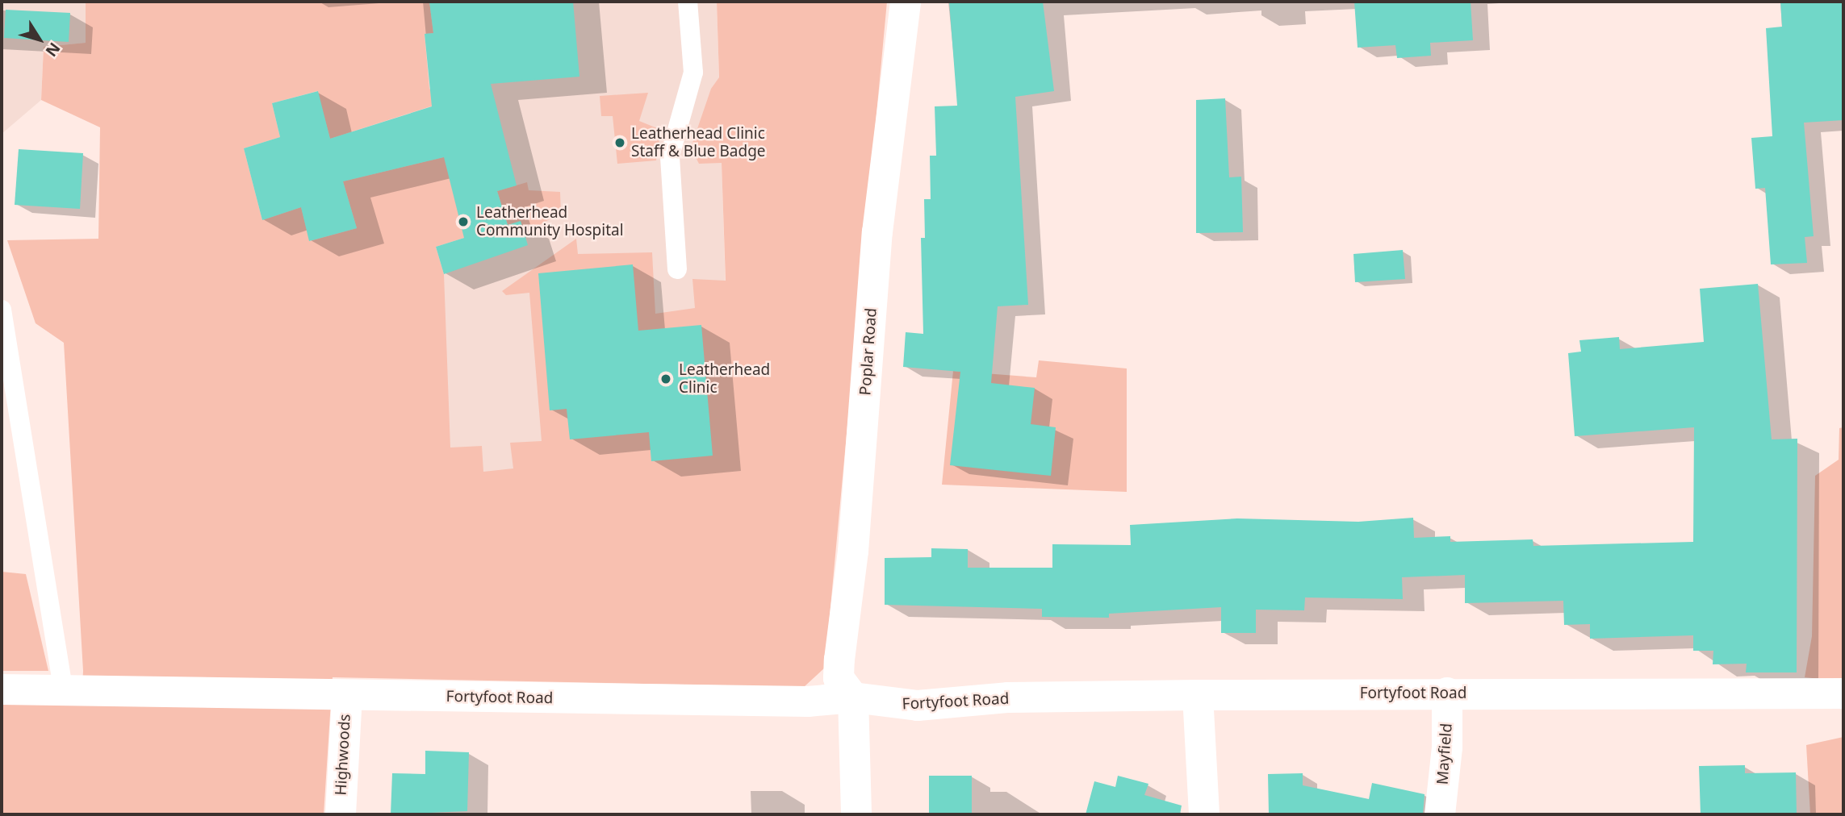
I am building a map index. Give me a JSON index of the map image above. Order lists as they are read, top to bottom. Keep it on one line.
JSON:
{"streets":{"street":["Poplar Road","Fortyfoot Road","Mayfield","Highwoods"]},"crossings":[["Poplar Road","Fortyfoot Road"],["Fortyfoot Road","Mayfield"],["Fortyfoot Road","Highwoods"]],"places":["Leatherhead Clinic Staff & Blue Badge","Leatherhead Community Hospital","Leatherhead Clinic"],"north":"bottom right"}
